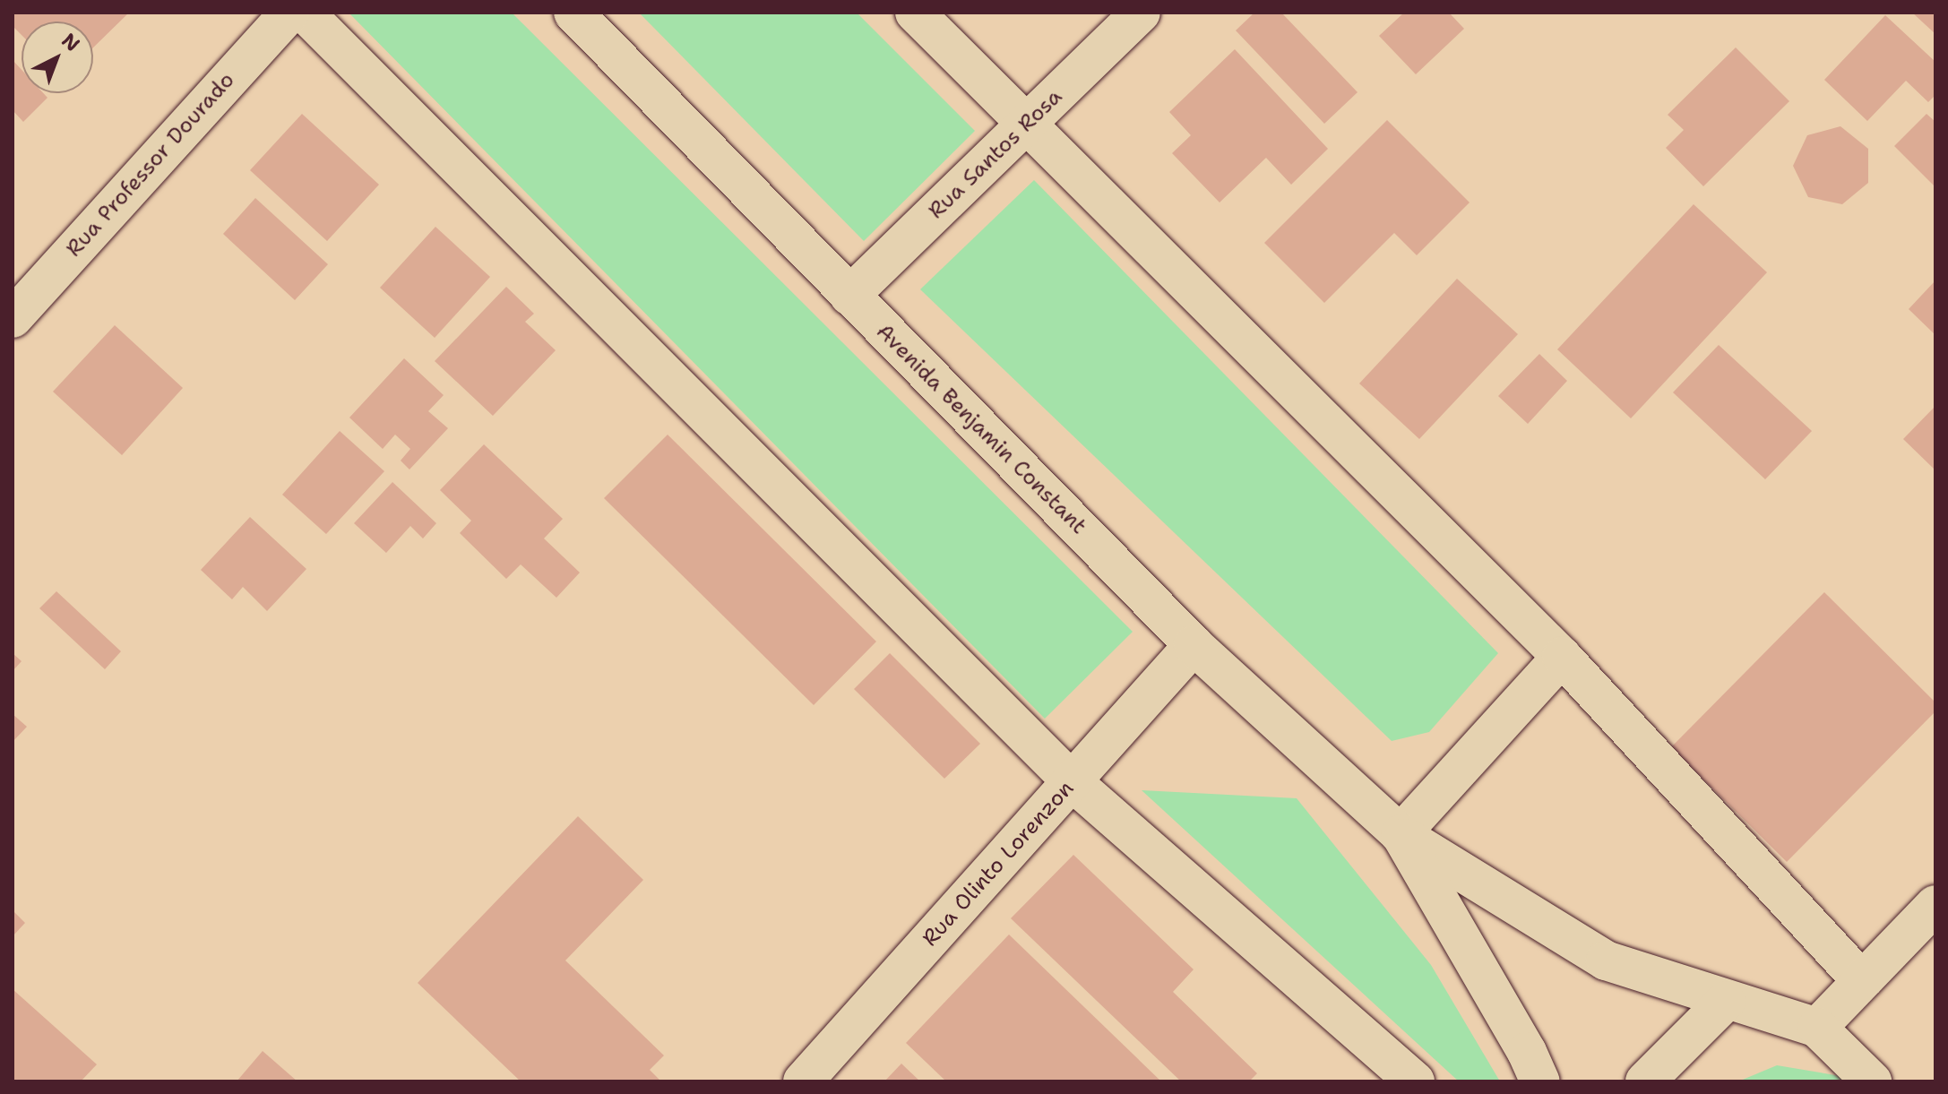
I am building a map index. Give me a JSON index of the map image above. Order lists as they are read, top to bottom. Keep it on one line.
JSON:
{"streets":{"street":["Rua Santos Rosa","Rua Professor Dourado","Avenida Benjamin Constant","Rua Olinto Lorenzon"]},"crossings":[["Rua Santos Rosa","Avenida Benjamin Constant"],["Avenida Benjamin Constant","Rua Olinto Lorenzon"]],"north":"top right"}
